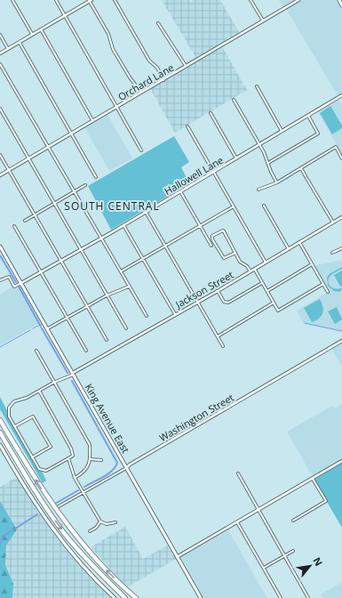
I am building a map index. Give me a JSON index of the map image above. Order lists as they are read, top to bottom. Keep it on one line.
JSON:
{"streets":{"main road":["King Avenue East"],"street":["Orchard Lane","Hallowell Lane","Jackson Street","Washington Street"]},"crossings":[["Hallowell Lane","King Avenue East"],["Jackson Street","King Avenue East"],["Washington Street","King Avenue East"]],"districts":["SOUTH CENTRAL"],"north":"top right"}
